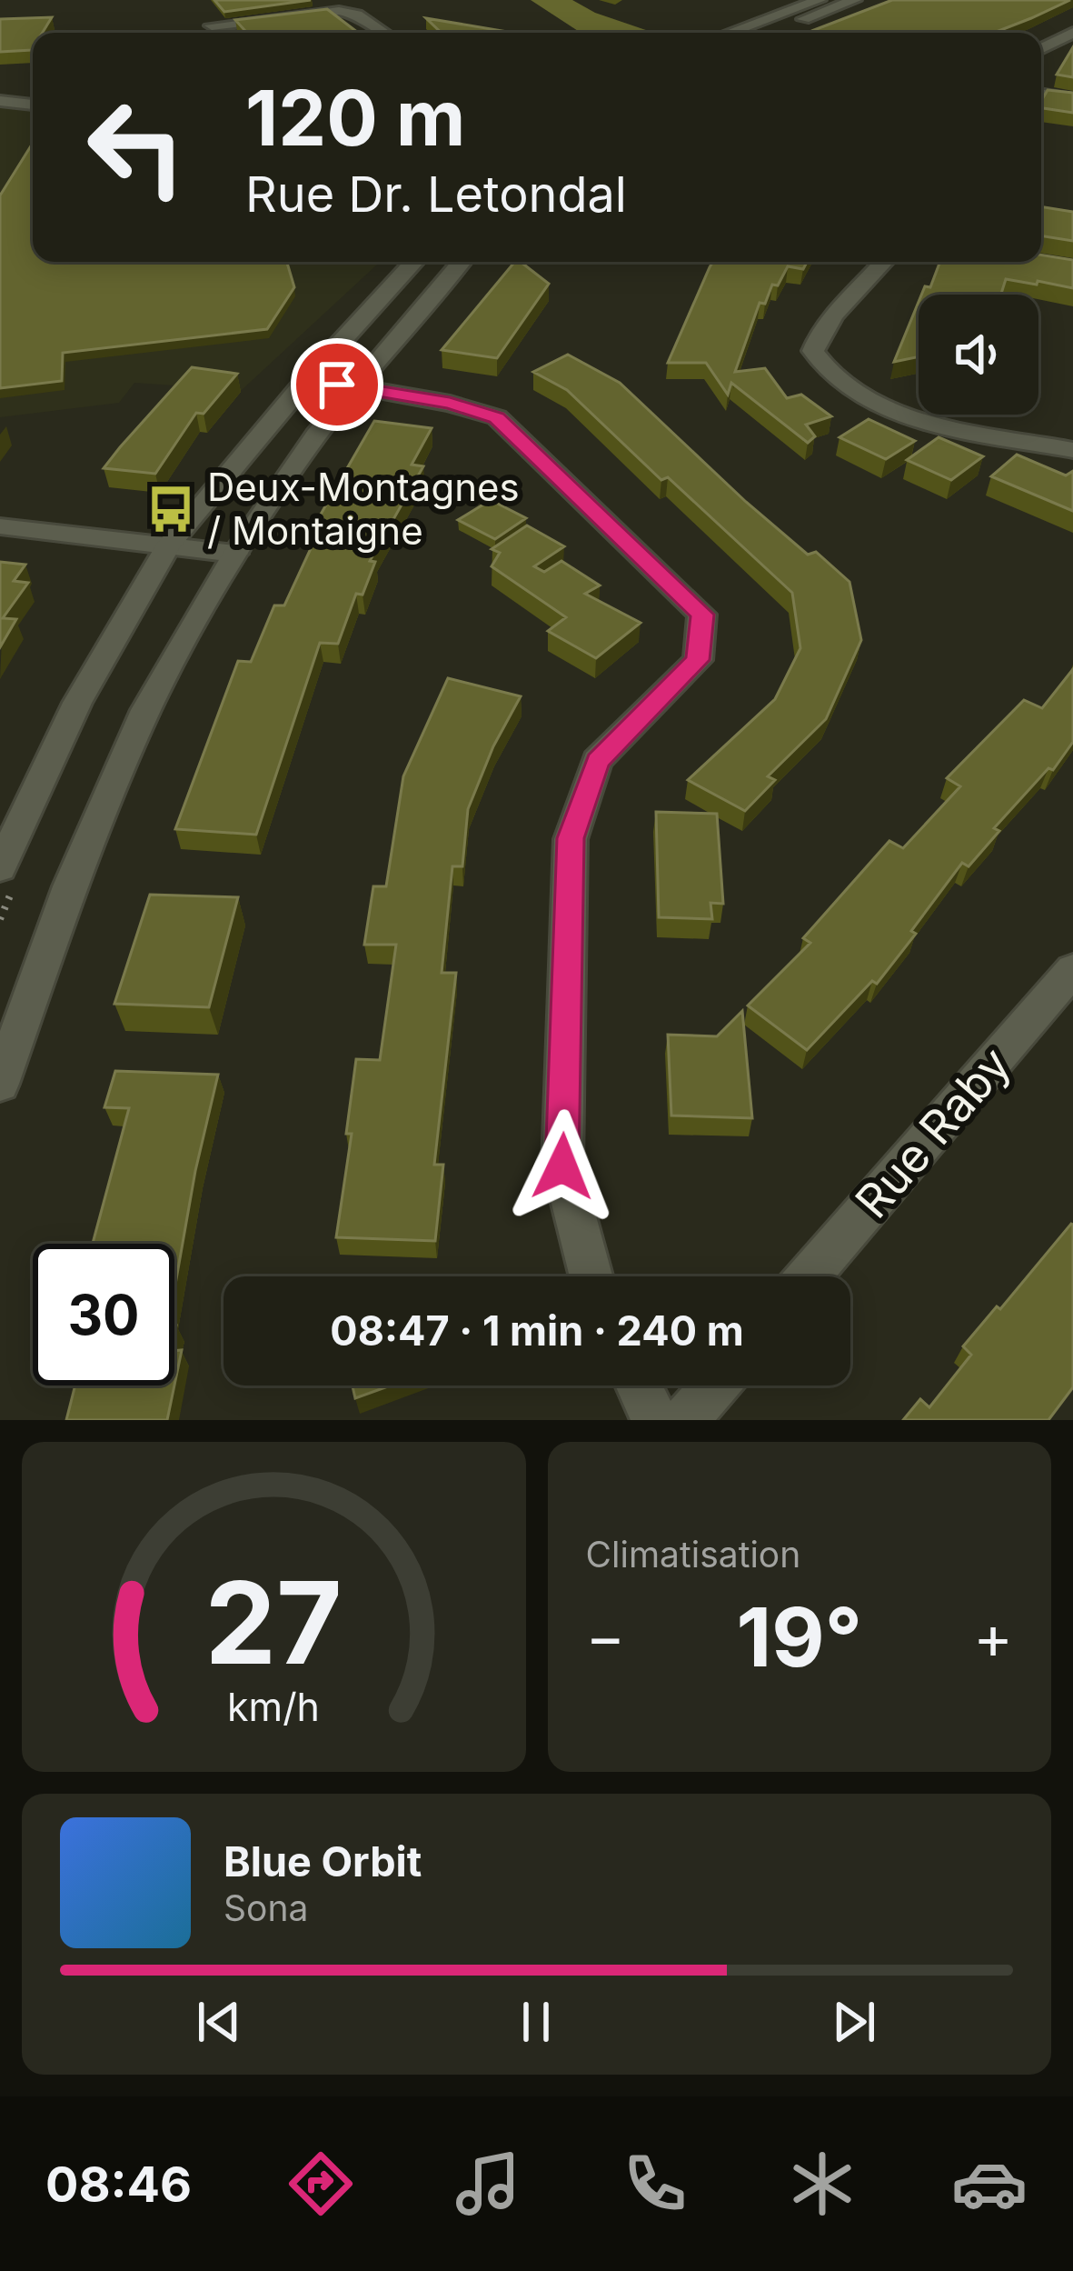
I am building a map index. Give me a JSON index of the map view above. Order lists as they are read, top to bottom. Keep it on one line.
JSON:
{"streets":{"street":["Rue Raby"]},"places":{"bus stop":["Deux-Montagnes / Montaigne"]},"page":{"turn":["120 m","Rue Dr. Letondal"],"limit":"30","trip":"08:47 · 1 min · 240 m","tile":"Climatisation","heat":["−","19°","+"],"song":["Blue Orbit","Sona"],"tabs":"08:46","gauge":["27","km/h"]}}
